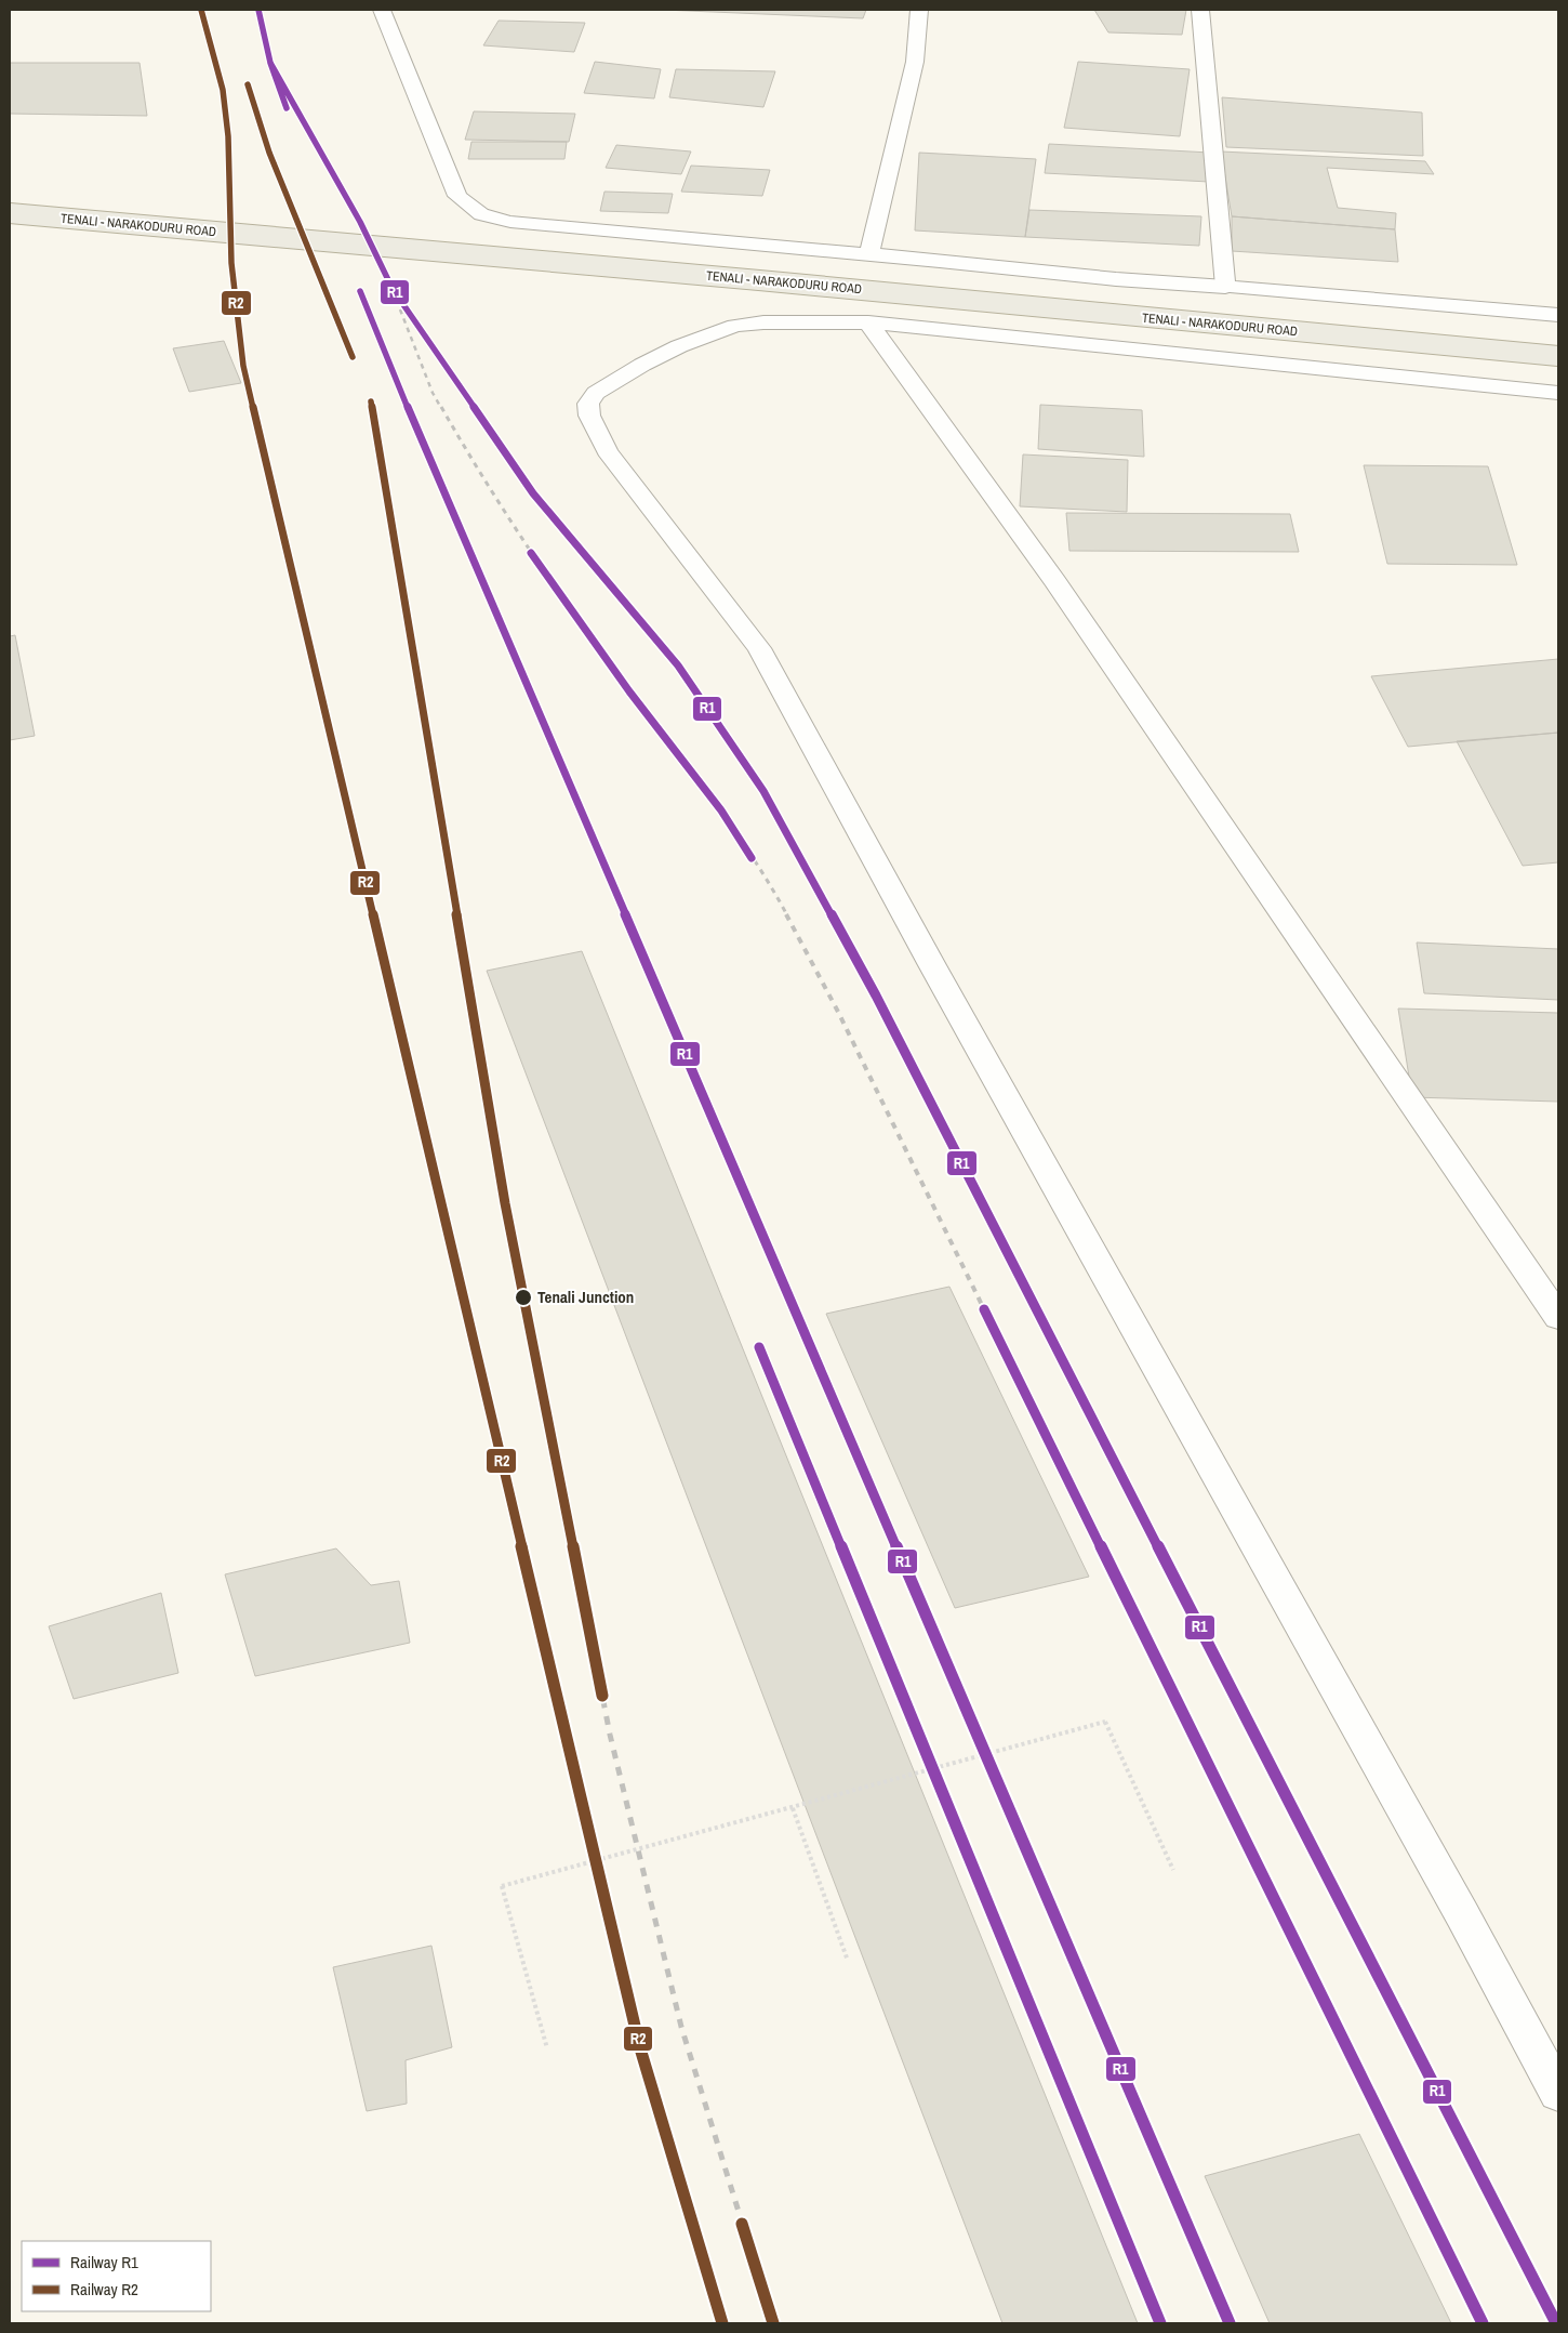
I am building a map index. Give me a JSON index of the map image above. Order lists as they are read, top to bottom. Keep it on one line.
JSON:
{"streets":{"main road":["TENALI - NARAKODURU ROAD"]},"places":["Tenali Junction"],"lines":["rail line R1","rail line R2"],"legend":["Railway R1","Railway R2"]}
